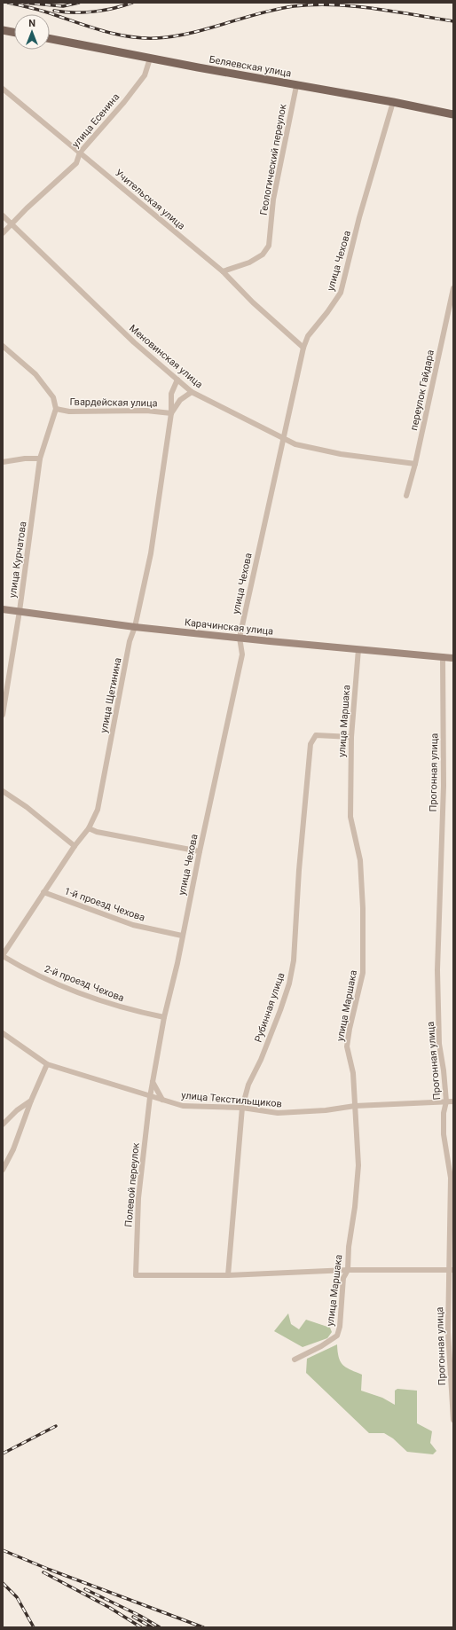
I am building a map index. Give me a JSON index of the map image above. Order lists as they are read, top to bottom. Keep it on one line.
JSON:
{"streets":{"main road":["Беляевская улица"],"street":["улица Есенина","Геологический переулок","Учительская улица","улица Чехова","Меновинская улица","переулок Гайдара","Гвардейская улица","улица Курчатова","Карачинская улица","улица Щетинина","улица Маршака","Прогонная улица","1-й проезд Чехова","2-й проезд Чехова","Рубинная улица","улица Текстильщиков","Полевой переулок"]},"crossings":[["Беляевская улица","улица Есенина"],["Беляевская улица","Геологический переулок"],["Беляевская улица","улица Чехова"],["улица Есенина","Учительская улица"],["улица Есенина","Меновинская улица"],["Геологический переулок","Учительская улица"],["Учительская улица","улица Чехова"],["улица Чехова","Меновинская улица"],["улица Чехова","Карачинская улица"],["улица Чехова","1-й проезд Чехова"],["улица Чехова","2-й проезд Чехова"],["улица Чехова","улица Текстильщиков"],["улица Чехова","Полевой переулок"],["Меновинская улица","переулок Гайдара"],["Меновинская улица","улица Щетинина"],["Гвардейская улица","улица Курчатова"],["Гвардейская улица","улица Щетинина"],["улица Курчатова","Карачинская улица"],["Карачинская улица","улица Щетинина"],["Карачинская улица","улица Маршака"],["Карачинская улица","Прогонная улица"],["улица Щетинина","1-й проезд Чехова"],["улица Щетинина","2-й проезд Чехова"],["улица Маршака","Рубинная улица"],["улица Маршака","улица Текстильщиков"],["Прогонная улица","улица Текстильщиков"],["Рубинная улица","улица Текстильщиков"],["Рубинная улица","Полевой переулок"],["улица Текстильщиков","Полевой переулок"]],"north":"top"}
